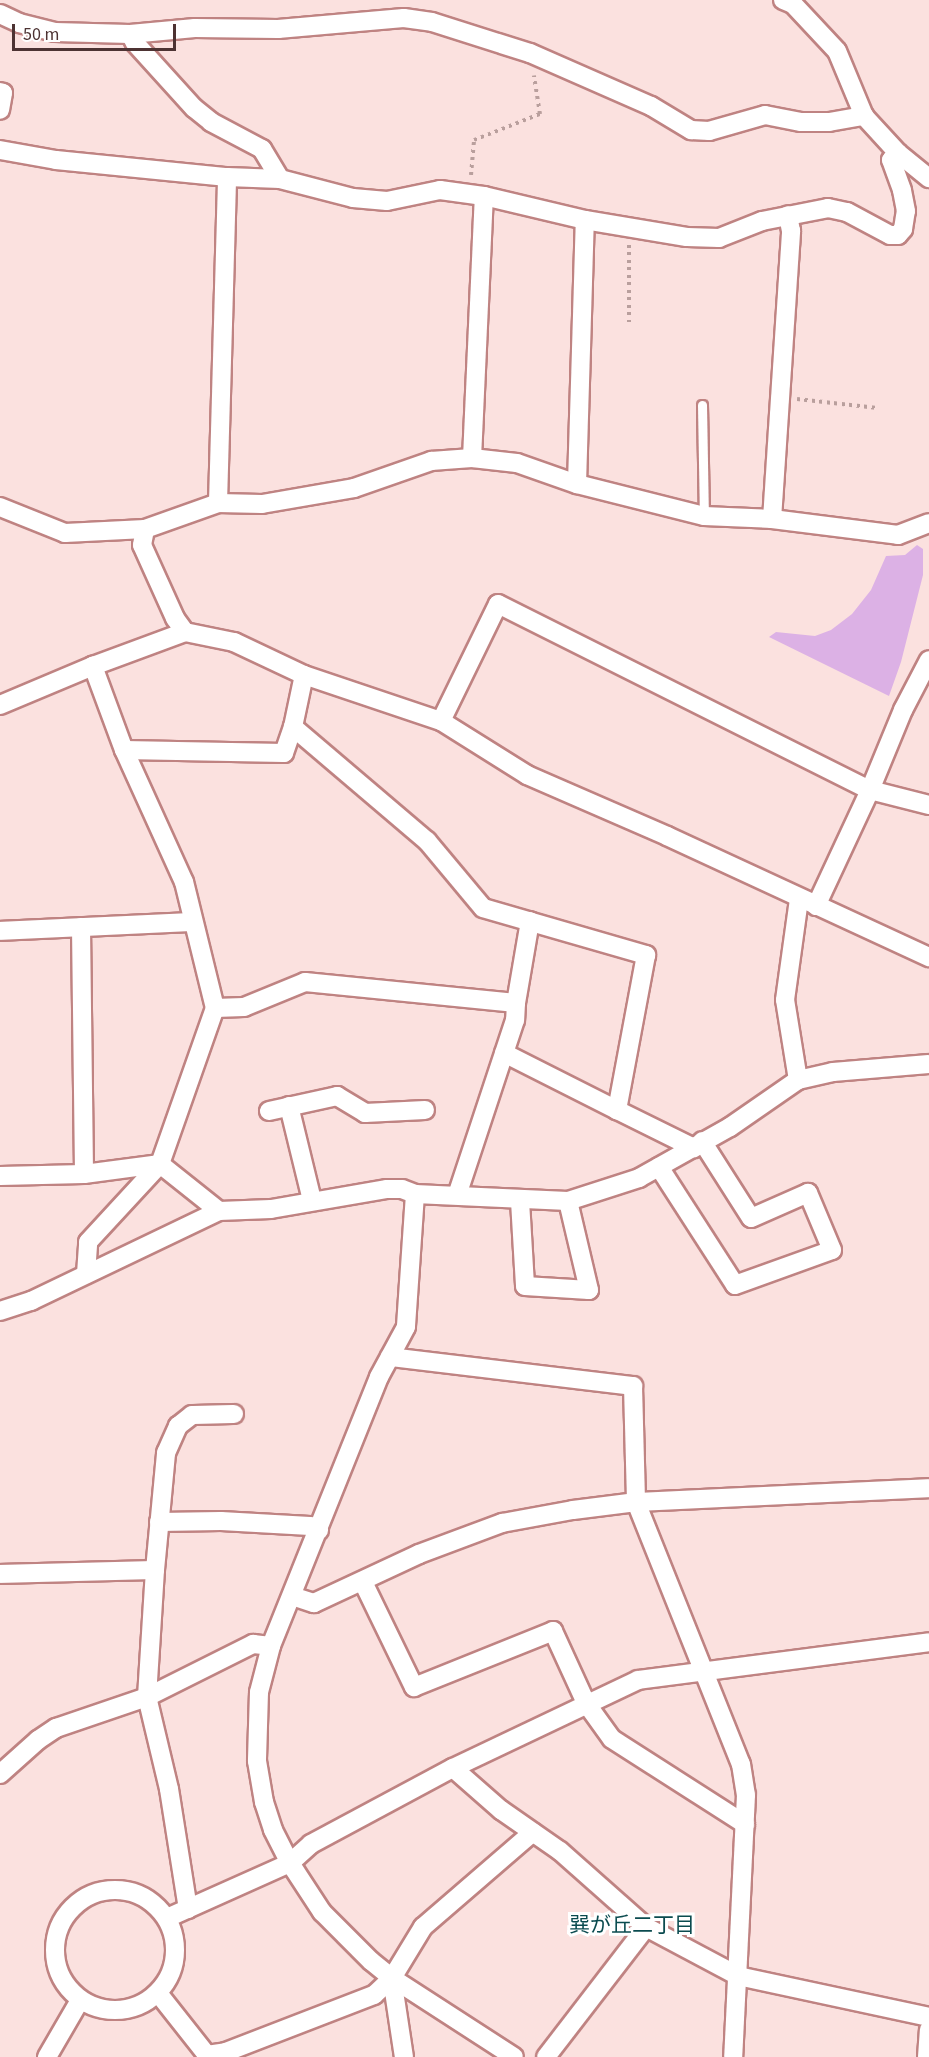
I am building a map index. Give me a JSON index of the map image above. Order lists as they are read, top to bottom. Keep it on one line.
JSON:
{"districts":["巽が丘二丁目"],"scale_bar":"50 m"}
